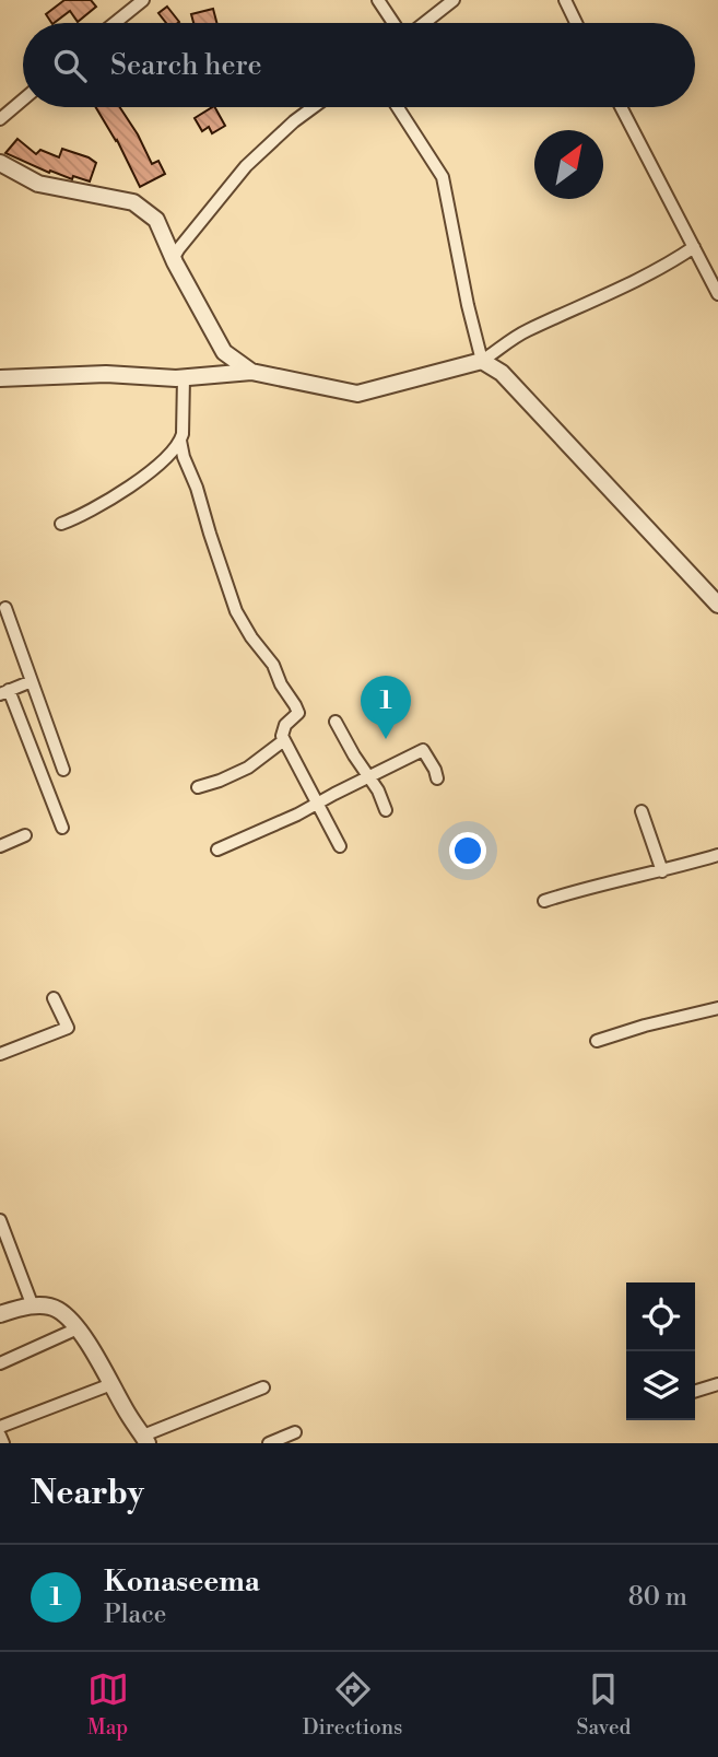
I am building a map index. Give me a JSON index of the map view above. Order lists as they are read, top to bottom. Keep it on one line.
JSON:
{"north":"top right","page":{"search":"Search here","pins":"1","heading":"Nearby","list":[{"mark":"1","name":"Konaseema","note":"Place","value":"80 m"}],"nav":["Map","Directions","Saved"]}}
